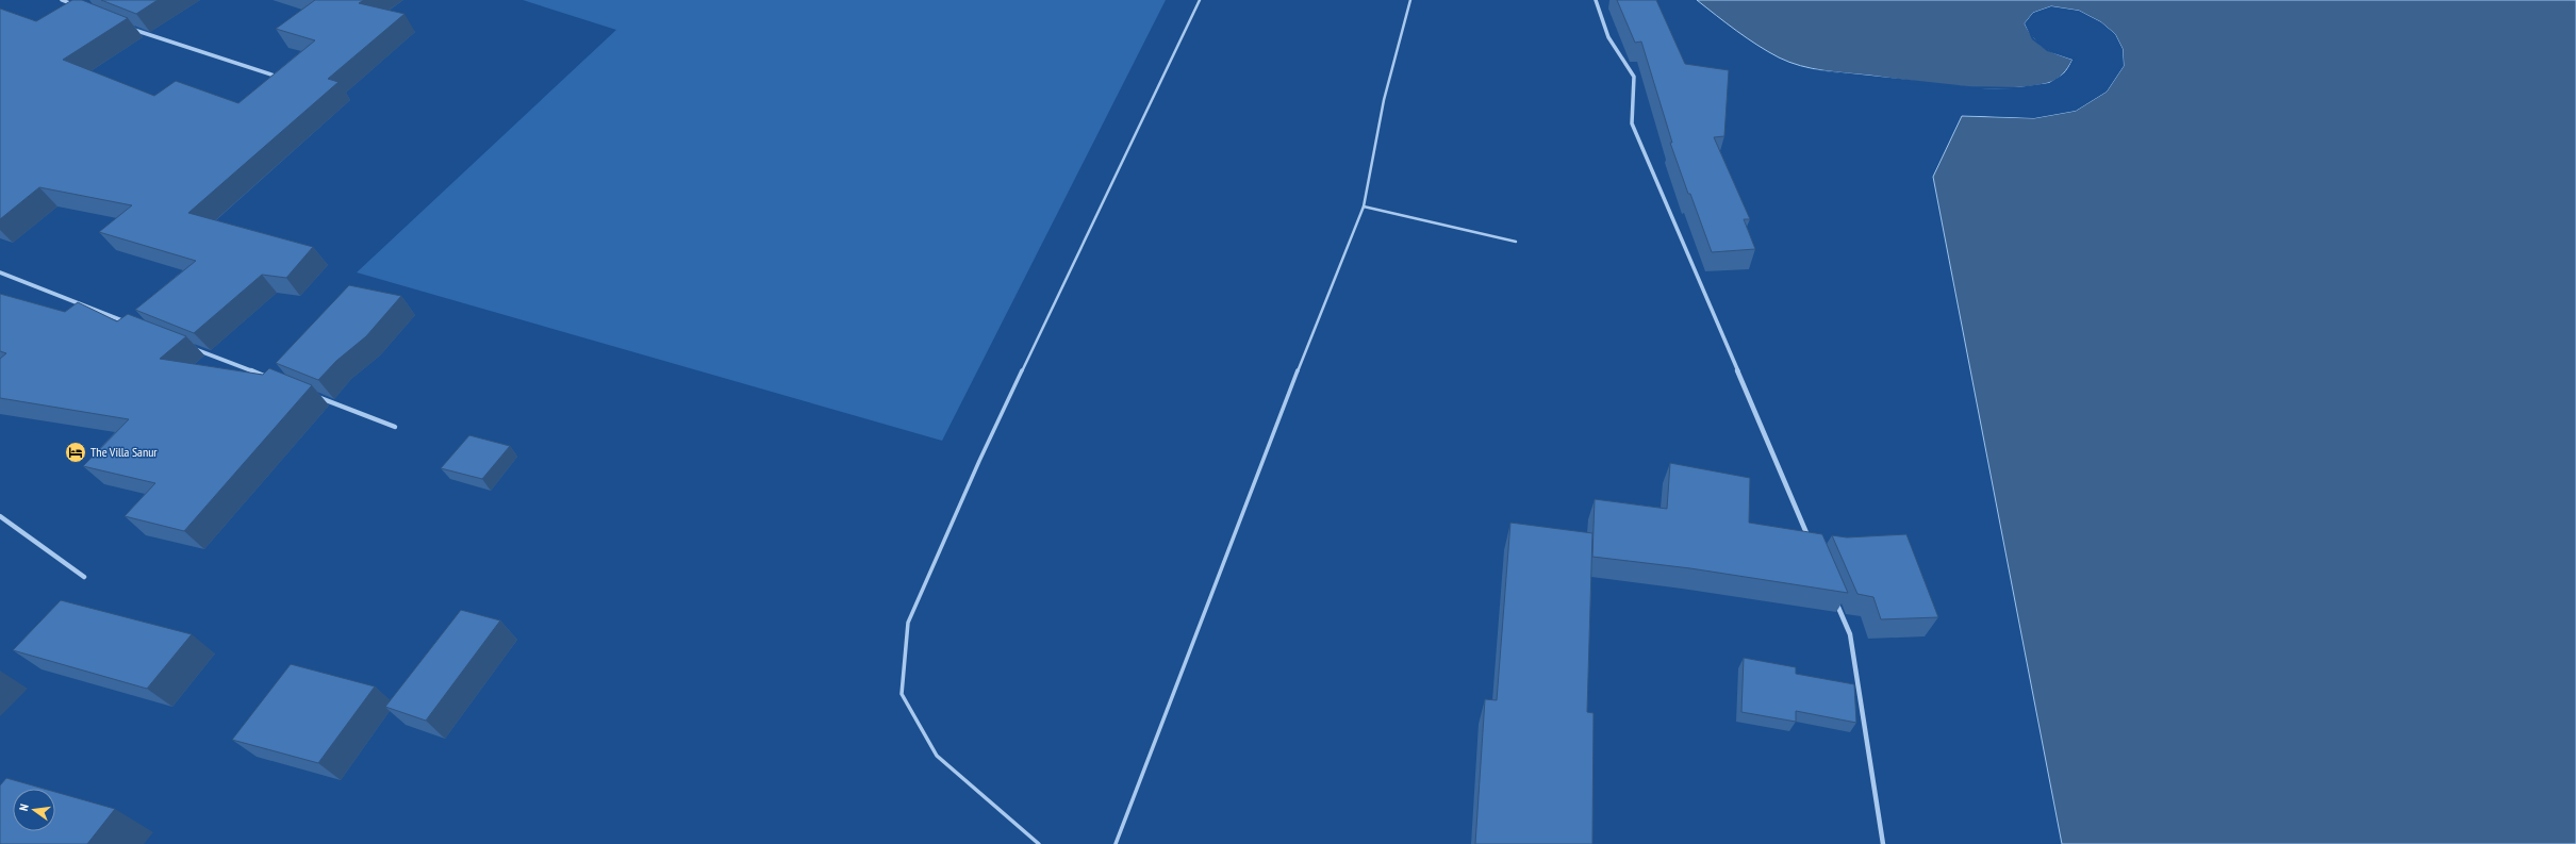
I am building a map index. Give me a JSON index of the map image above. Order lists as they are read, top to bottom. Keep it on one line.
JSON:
{"places":{"hotel":["The Villa Sanur"]},"north":"left"}
